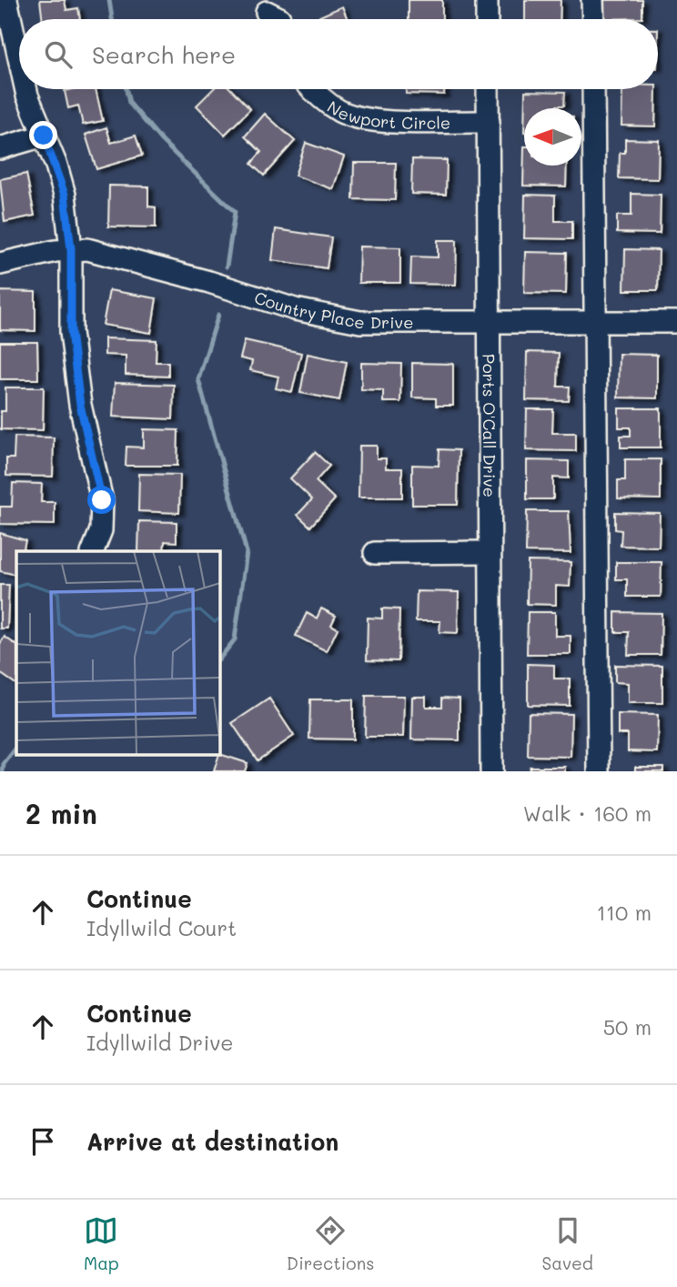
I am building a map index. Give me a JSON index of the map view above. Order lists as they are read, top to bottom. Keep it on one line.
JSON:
{"streets":{"street":["Newport Circle","Country Place Drive","Ports O'Call Drive"]},"crossings":[["Newport Circle","Ports O'Call Drive"],["Country Place Drive","Ports O'Call Drive"]],"north":"left","page":{"search":"Search here","heading":["2 min","Walk · 160 m"],"list":[["Continue","Idyllwild Court","110 m"],["Continue","Idyllwild Drive","50 m"],"Arrive at destination"],"nav":["Map","Directions","Saved"]}}
